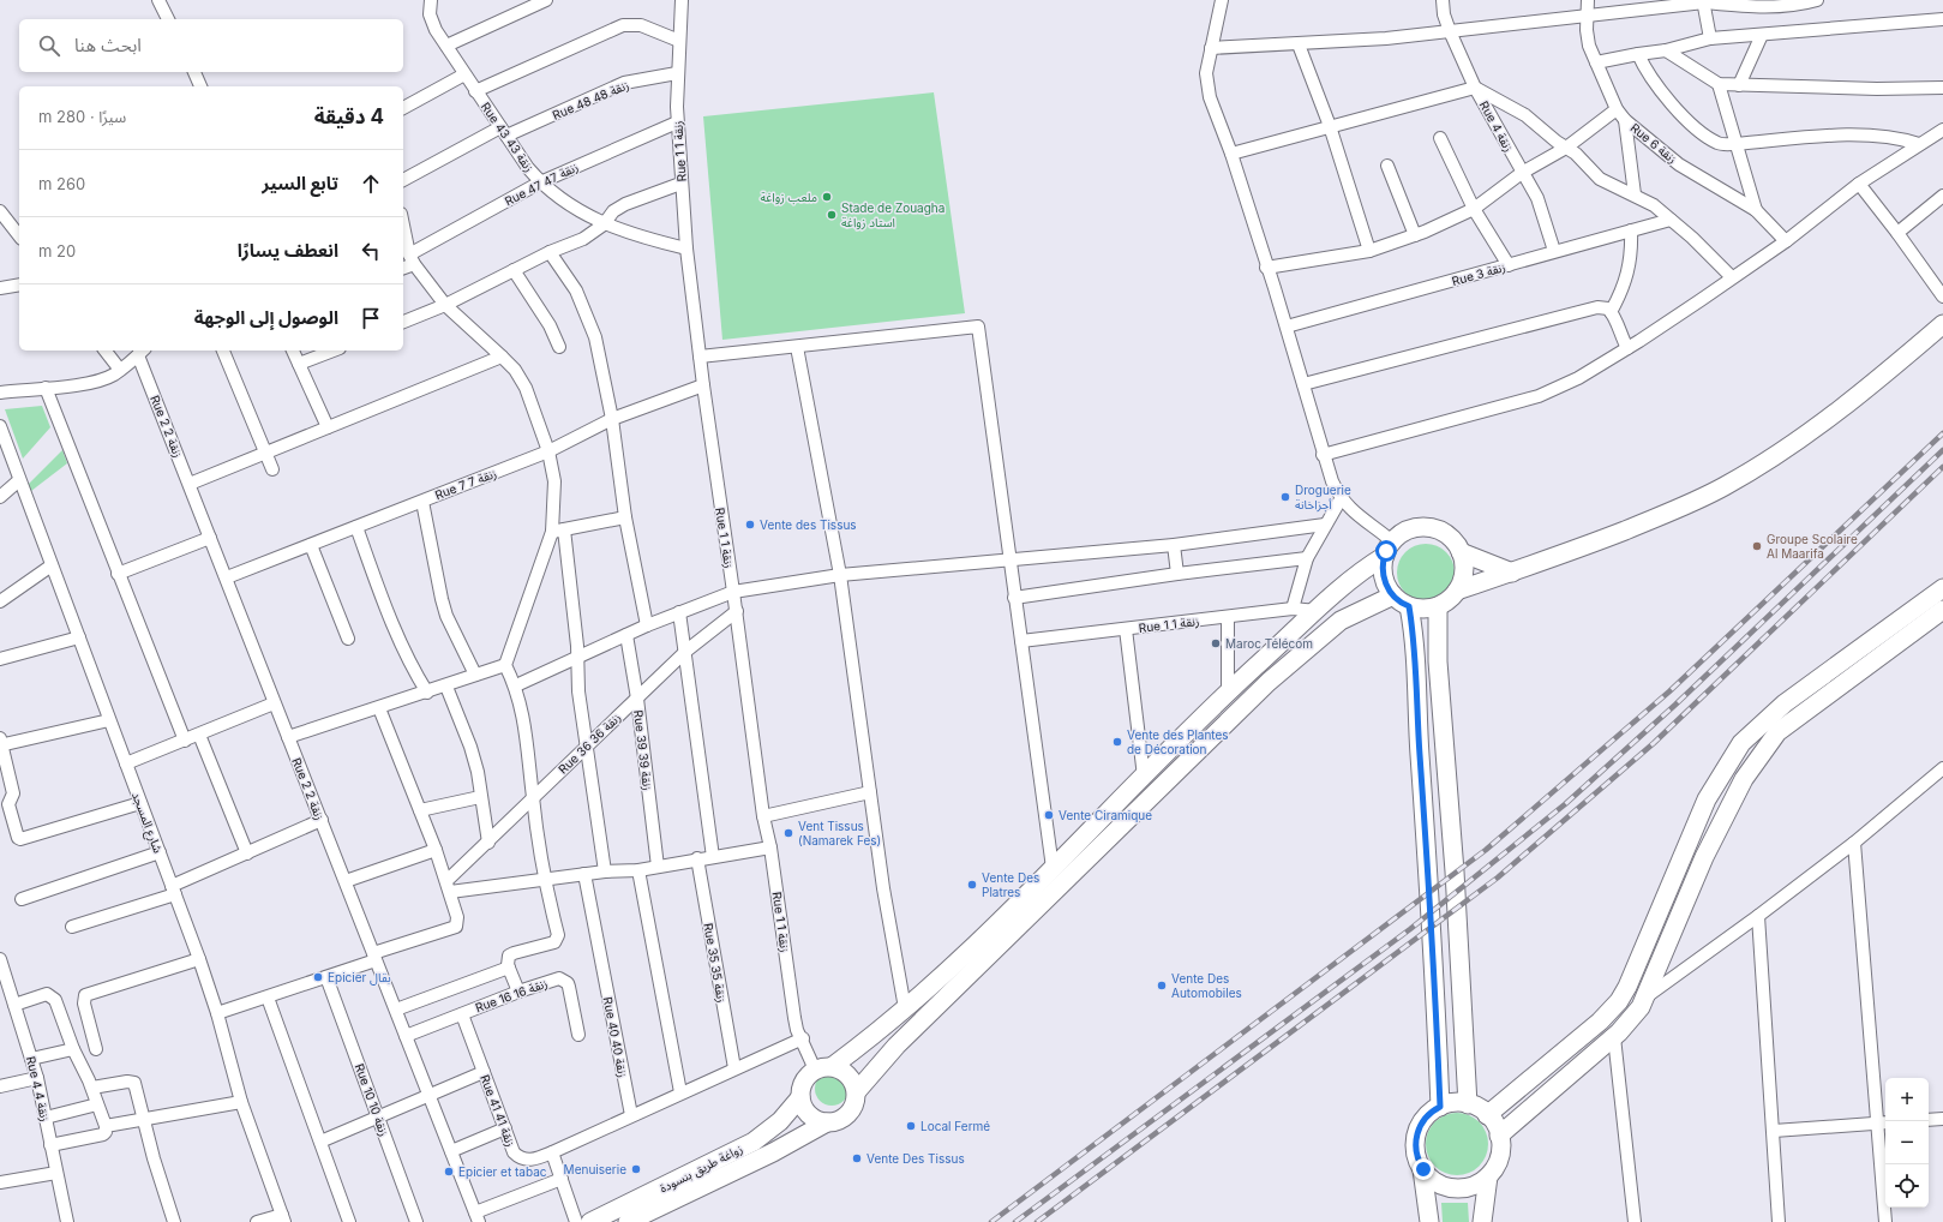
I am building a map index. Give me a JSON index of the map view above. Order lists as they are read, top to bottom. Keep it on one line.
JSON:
{"streets":{"main road":["زواغة طريق بنسودة"],"street":["Rue 48 زنقة 48","Rue 4 زنقة","Rue 43 زنقة 43","Rue 6 زنقة","Rue 1 زنقة 1","Rue 47 زنقة 47","Rue 3 زنقة","Rue 2 زنقة 2","Rue 7 زنقة 7","Rue 36 زنقة 36","Rue 39 زنقة 39","شارع المسجد","Rue 35 زنقة 35","Rue 16 زنقة 16","Rue 40 زنقة 40","Rue 4 زنقة 4","Rue 10 زنقة 10","Rue 41 زنقة 41"]},"crossings":[["Rue 48 زنقة 48","Rue 43 زنقة 43"],["Rue 48 زنقة 48","Rue 1 زنقة 1"],["Rue 4 زنقة","Rue 3 زنقة"],["Rue 43 زنقة 43","Rue 1 زنقة 1"],["Rue 43 زنقة 43","Rue 47 زنقة 47"],["Rue 1 زنقة 1","Rue 47 زنقة 47"],["Rue 1 زنقة 1","Rue 7 زنقة 7"],["Rue 1 زنقة 1","Rue 36 زنقة 36"],["Rue 1 زنقة 1","زواغة طريق بنسودة"],["Rue 2 زنقة 2","Rue 7 زنقة 7"],["Rue 2 زنقة 2","Rue 16 زنقة 16"],["Rue 36 زنقة 36","Rue 39 زنقة 39"],["Rue 16 زنقة 16","Rue 41 زنقة 41"]],"places":["ملعب زواغة","Stade de Zouagha استاد زواغة","Droguerie أجزاخانة","Vente des Tissus","Groupe Scolaire Al Maarifa","Maroc Télécom","Vente des Plantes de Décoration","Vente Ciramique","Vent Tissus (Namarek Fes)","Vente Des Platres","Epicier بقال","Vente Des Automobiles","Local Fermé","Vente Des Tissus","Menuiserie","Epicier et tabac"],"page":{"search":"ابحث هنا","heading":["4 دقيقة","سيرًا · 280 m"],"list":[["تابع السير","260 m"],["انعطف يسارًا","20 m"],"الوصول إلى الوجهة"],"map_buttons":["+","−"]}}
